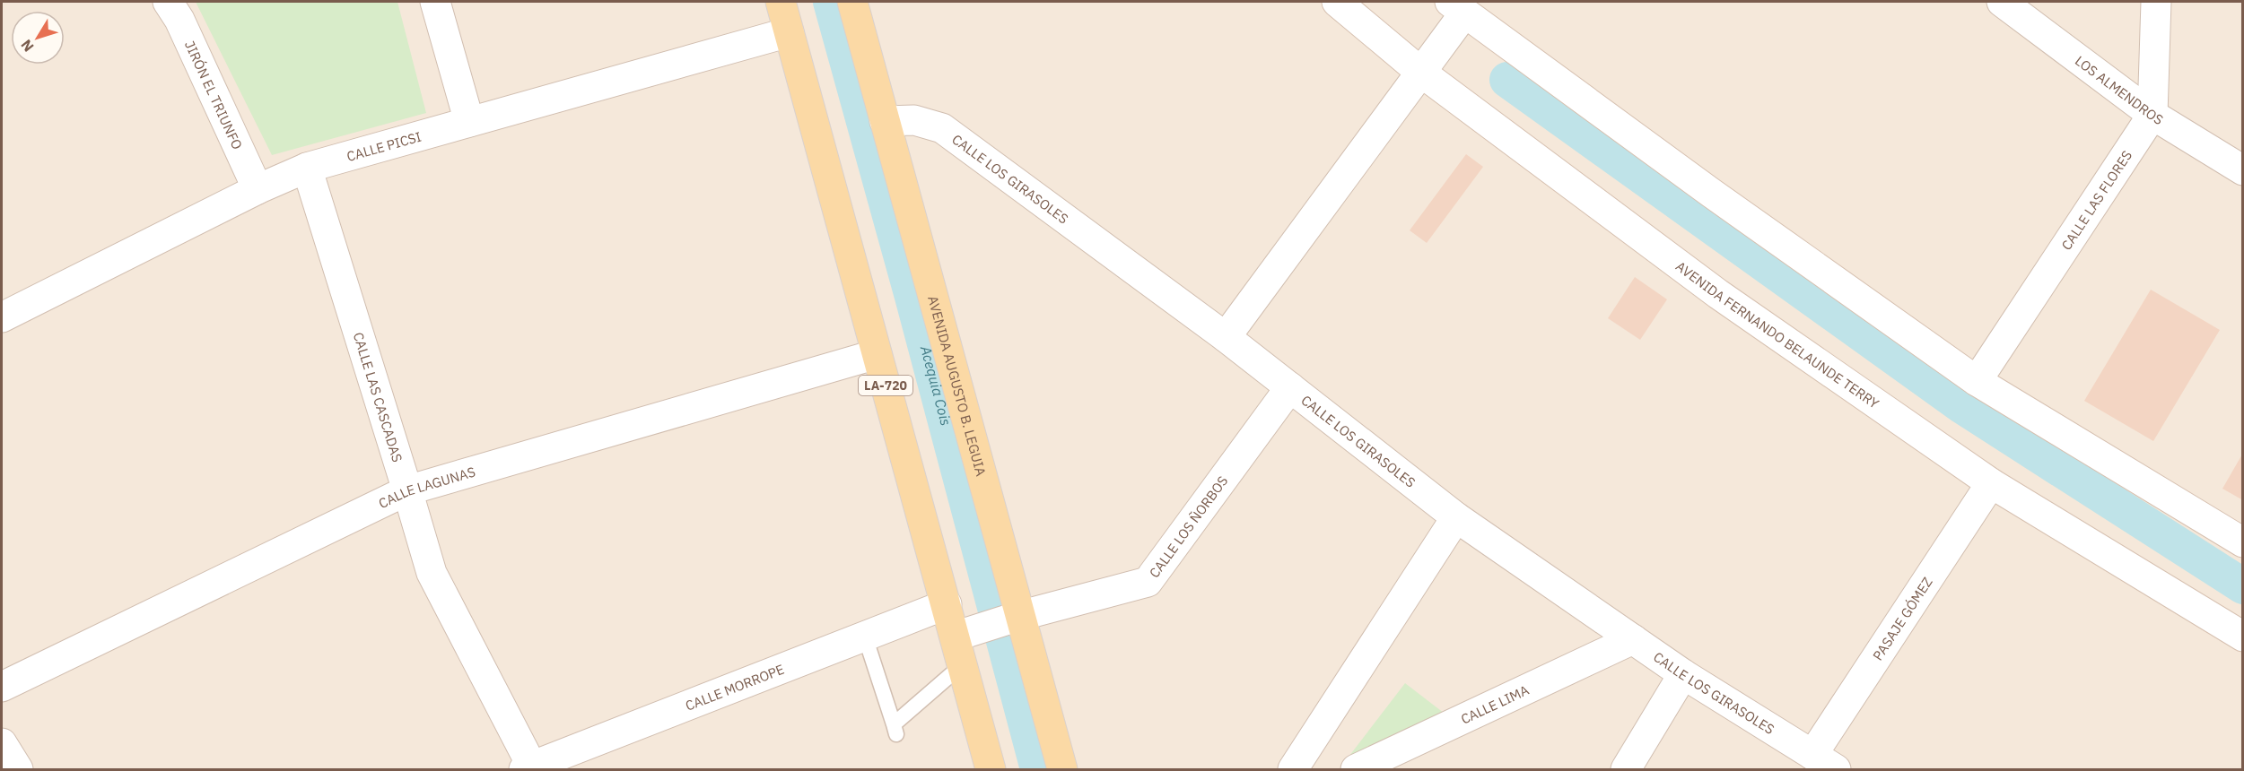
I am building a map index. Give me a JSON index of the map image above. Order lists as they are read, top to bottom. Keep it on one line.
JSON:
{"streets":{"main road":["LA-720","AVENIDA AUGUSTO B. LEGUIA"],"street":["LOS ALMENDROS","JIRÓN EL TRIUNFO","CALLE PICSI","CALLE LOS GIRASOLES","CALLE LAS FLORES","AVENIDA FERNANDO BELAUNDE TERRY","CALLE LAS CASCADAS","CALLE LAGUNAS","CALLE LOS ÑORBOS","PASAJE GÓMEZ","CALLE MORROPE","CALLE LIMA"]},"crossings":[["LOS ALMENDROS","CALLE LAS FLORES"],["JIRÓN EL TRIUNFO","CALLE PICSI"],["CALLE PICSI","LA-720"],["CALLE PICSI","CALLE LAS CASCADAS"],["CALLE LOS GIRASOLES","AVENIDA AUGUSTO B. LEGUIA"],["CALLE LOS GIRASOLES","CALLE LOS ÑORBOS"],["CALLE LOS GIRASOLES","PASAJE GÓMEZ"],["CALLE LOS GIRASOLES","CALLE LIMA"],["AVENIDA FERNANDO BELAUNDE TERRY","PASAJE GÓMEZ"],["LA-720","CALLE LAGUNAS"],["LA-720","CALLE LOS ÑORBOS"],["LA-720","CALLE MORROPE"],["AVENIDA AUGUSTO B. LEGUIA","CALLE LOS ÑORBOS"],["CALLE LAS CASCADAS","CALLE LAGUNAS"],["CALLE LAS CASCADAS","CALLE MORROPE"]],"water":["Acequia Cois"],"north":"bottom left"}
